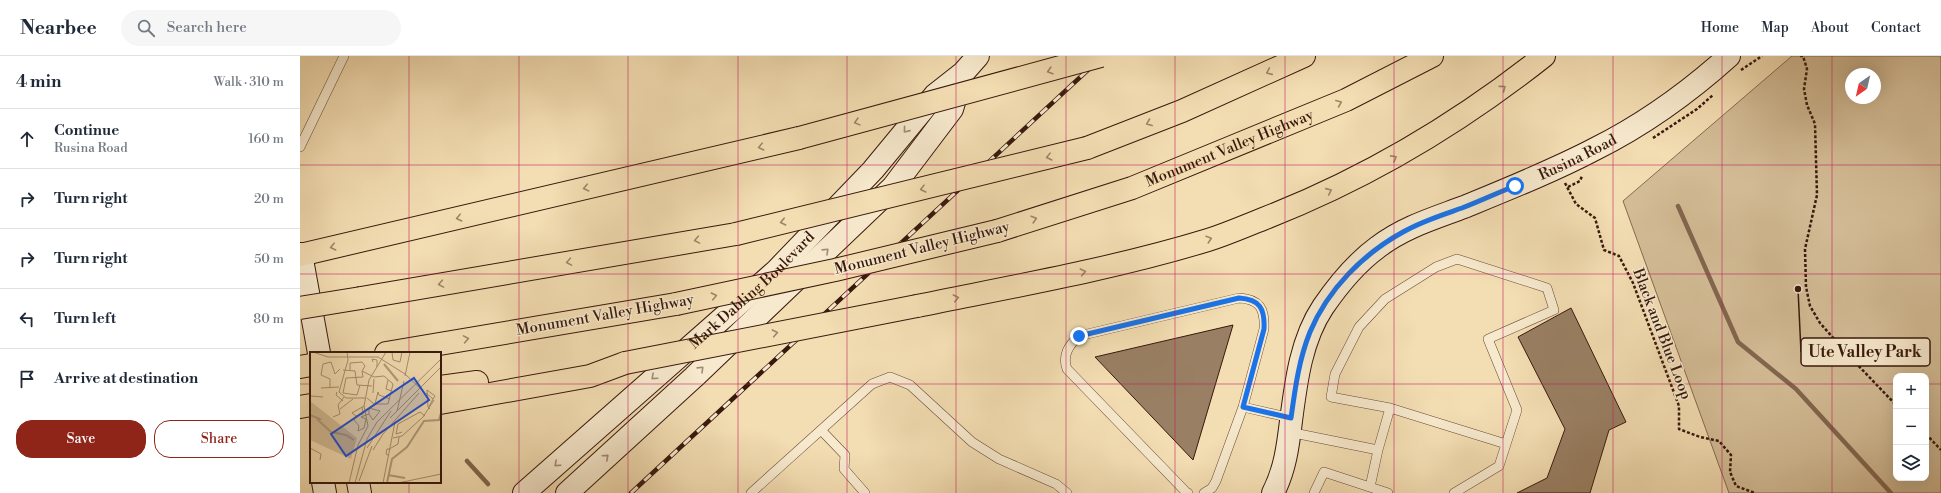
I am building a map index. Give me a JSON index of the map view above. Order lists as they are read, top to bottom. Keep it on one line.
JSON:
{"streets":{"highway":["Monument Valley Highway"],"street":["Rusina Road","Mark Dabling Boulevard"],"path":["Black and Blue Loop"]},"places":["Ute Valley Park"],"north":"bottom left","page":{"header":"Nearbee","search":"Search here","nav":["Home","Map","About","Contact"],"heading":["4 min","Walk · 310 m"],"list":[["Continue","Rusina Road","160 m"],["Turn right","20 m"],["Turn right","50 m"],["Turn left","80 m"],"Arrive at destination"],"map_buttons":["+","−"],"buttons":["Save","Share"]}}
